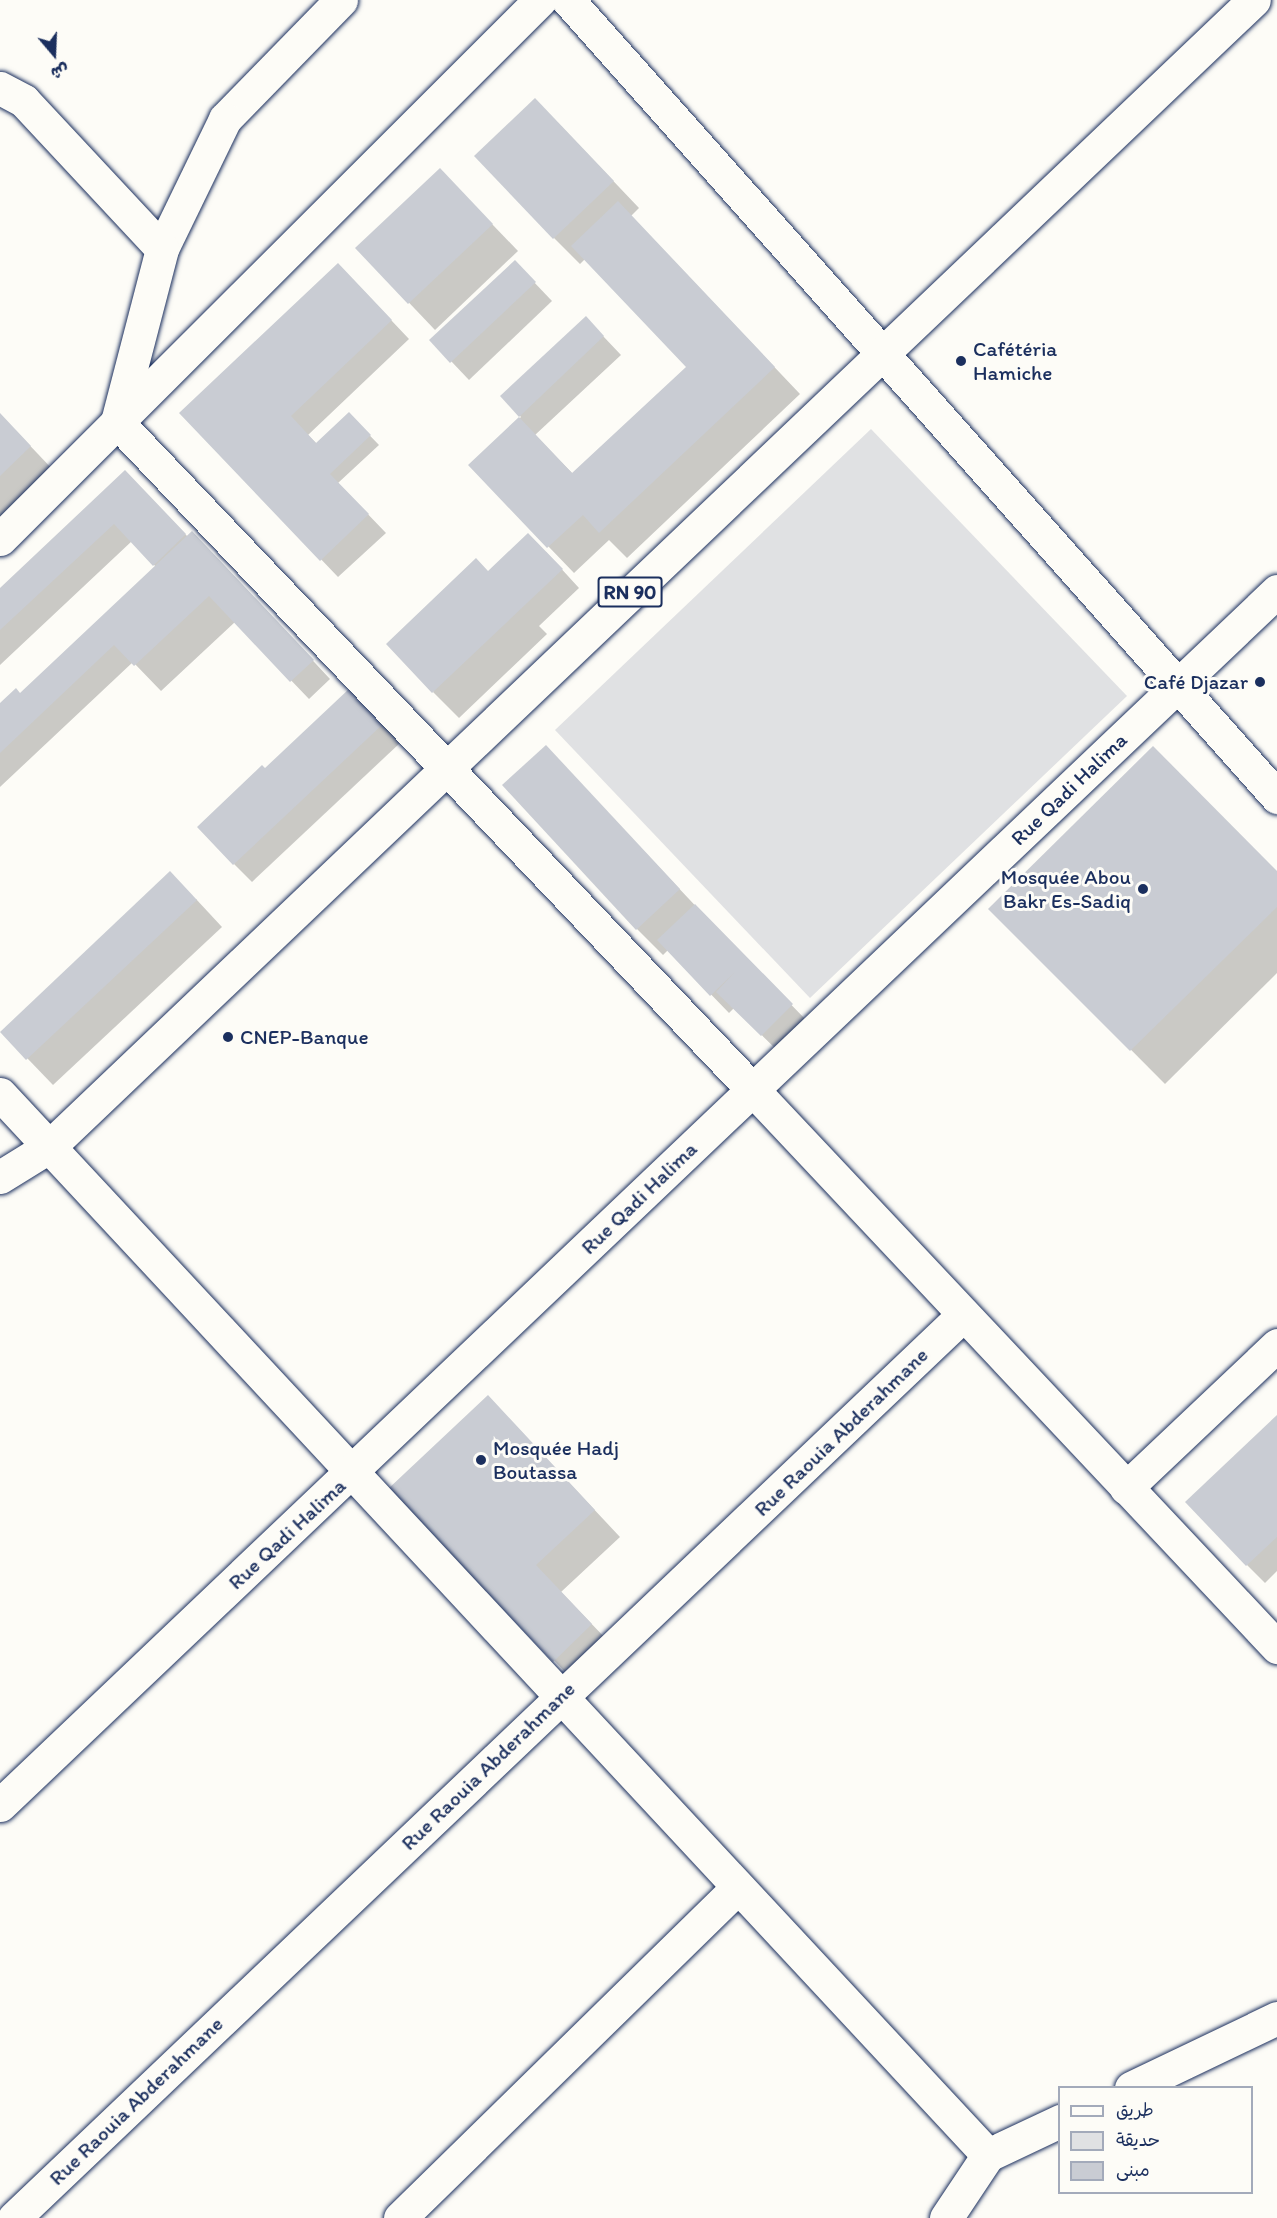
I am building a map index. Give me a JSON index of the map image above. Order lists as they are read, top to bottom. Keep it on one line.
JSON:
{"streets":{"street":["RN 90","Rue Qadi Halima","Rue Raouia Abderahmane"]},"places":["Cafétéria Hamiche","Café Djazar","Mosquée Abou Bakr Es-Sadiq","CNEP-Banque","Mosquée Hadj Boutassa"],"legend":["طريق","حديقة","مبنى"],"north":"bottom"}
